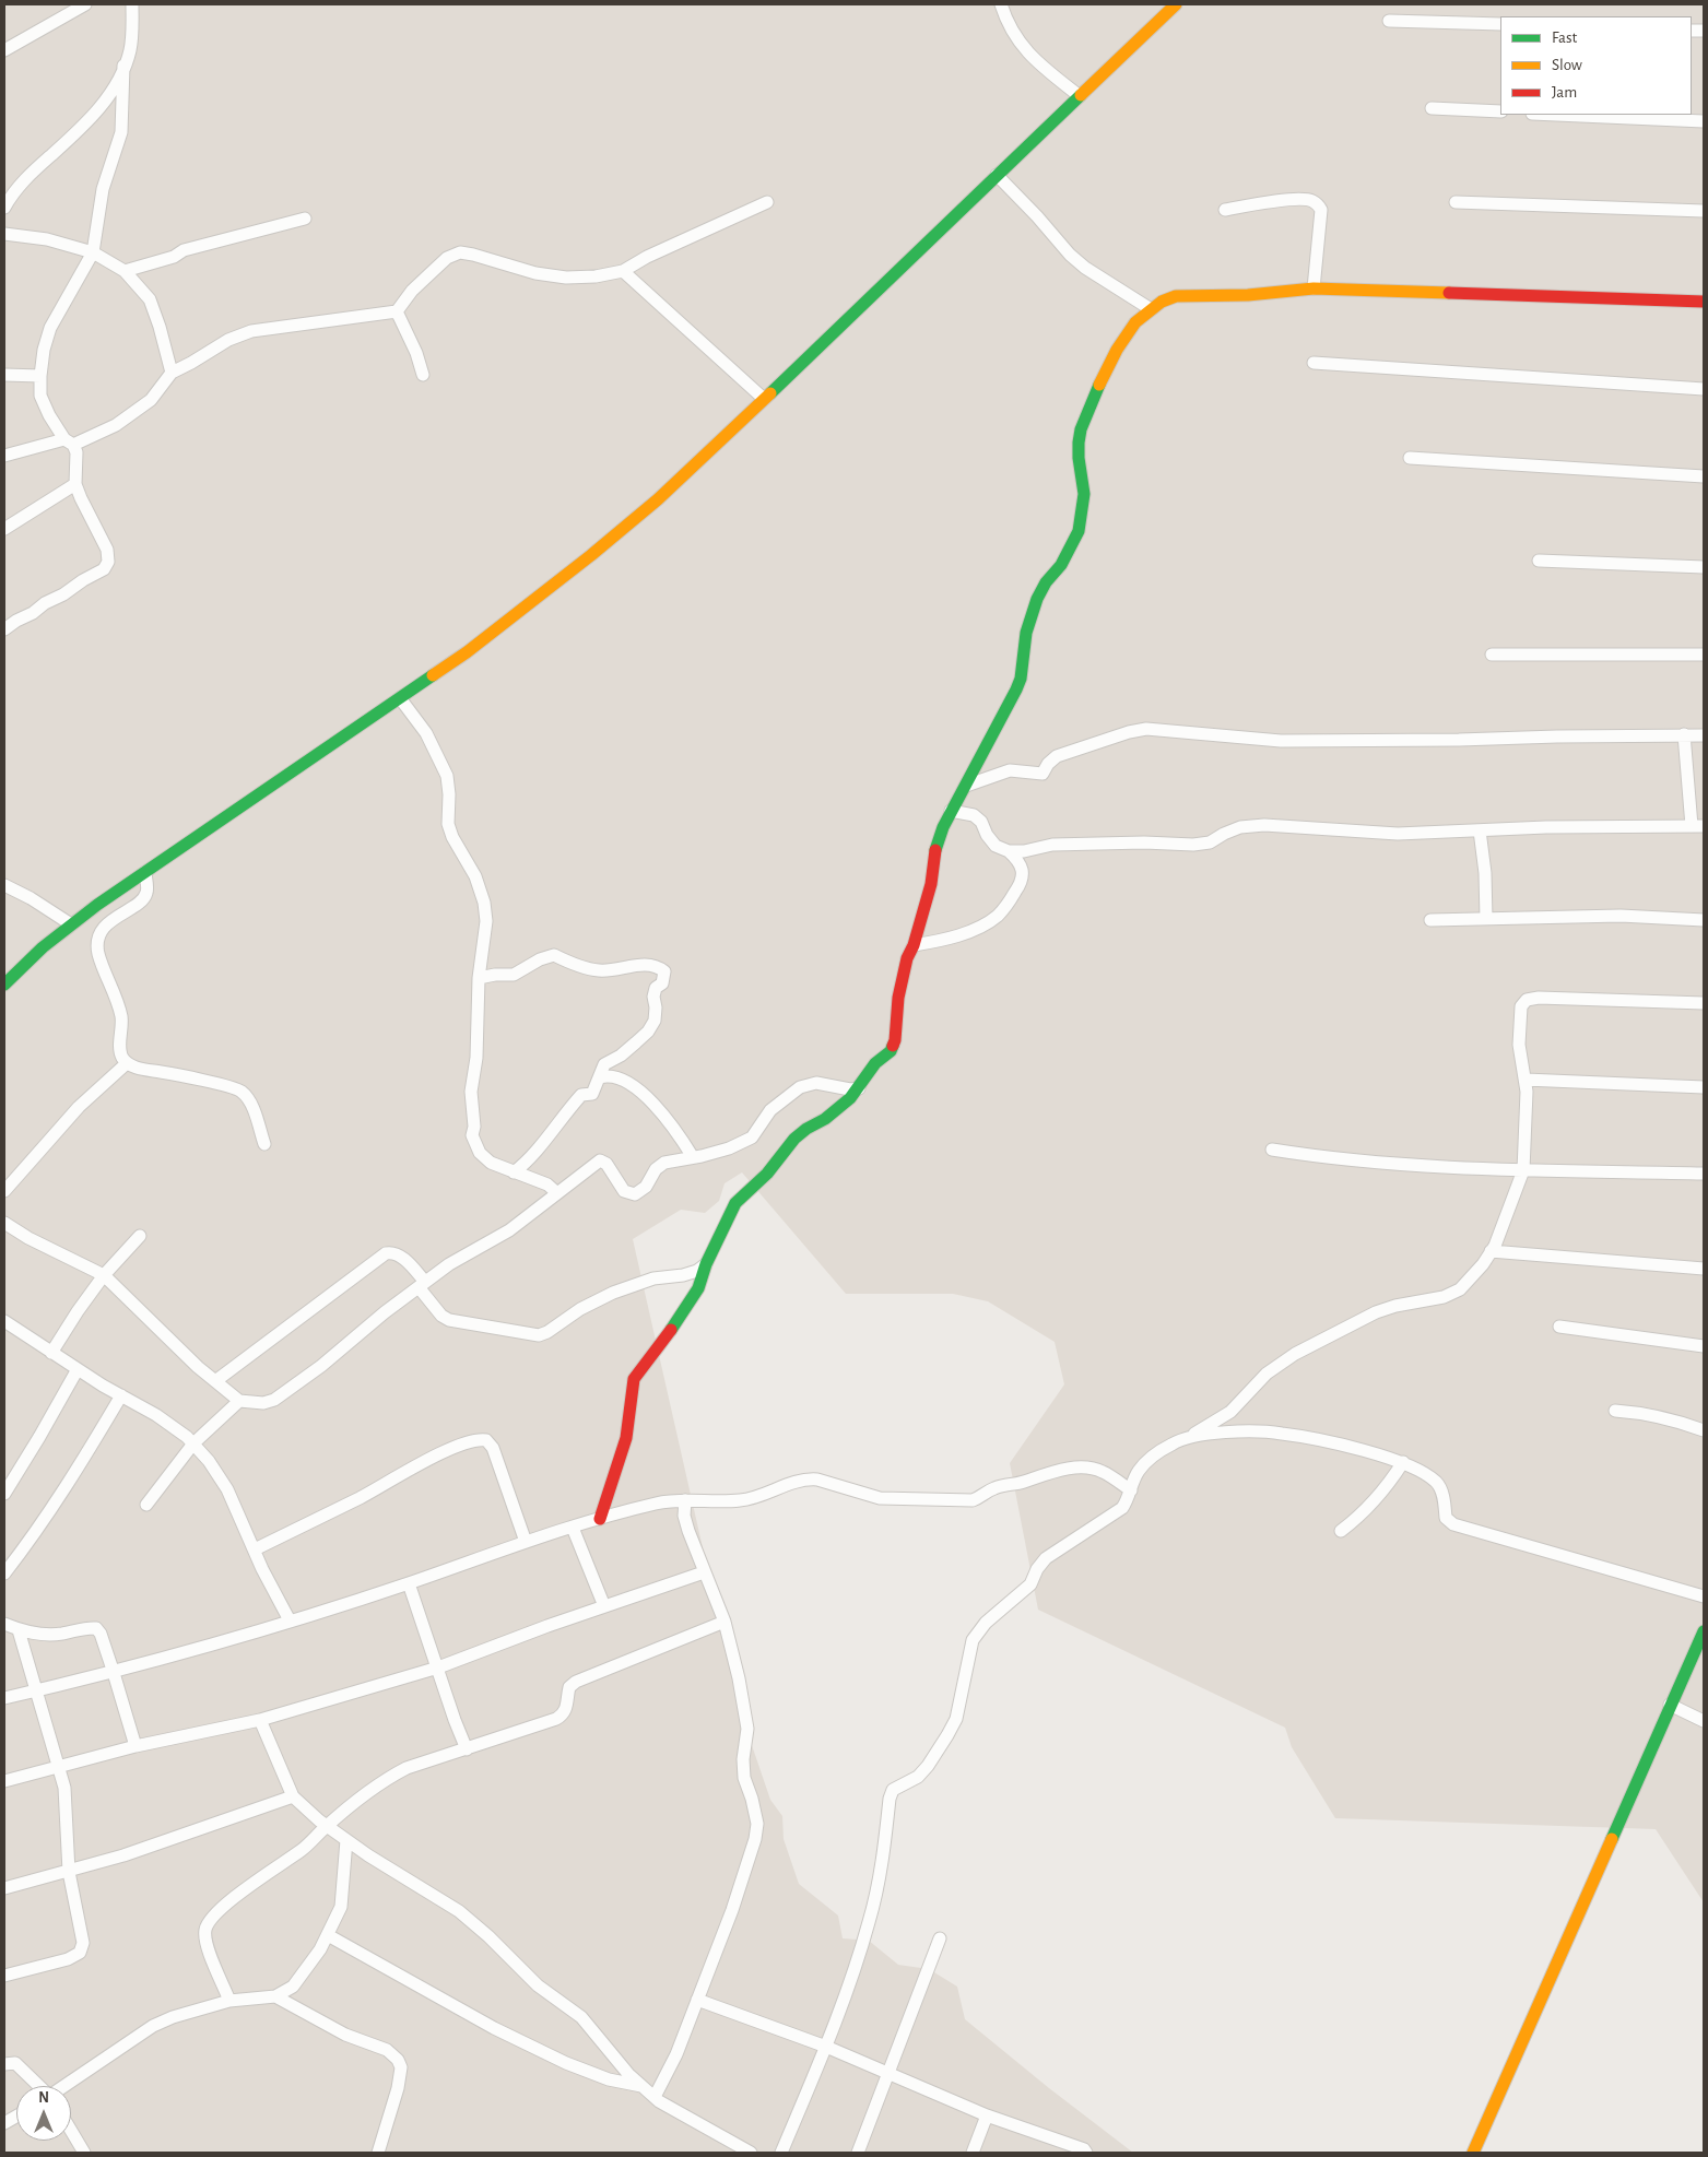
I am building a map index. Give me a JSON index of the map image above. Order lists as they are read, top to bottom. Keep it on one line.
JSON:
{"legend":["Fast","Slow","Jam"],"north":"top"}
